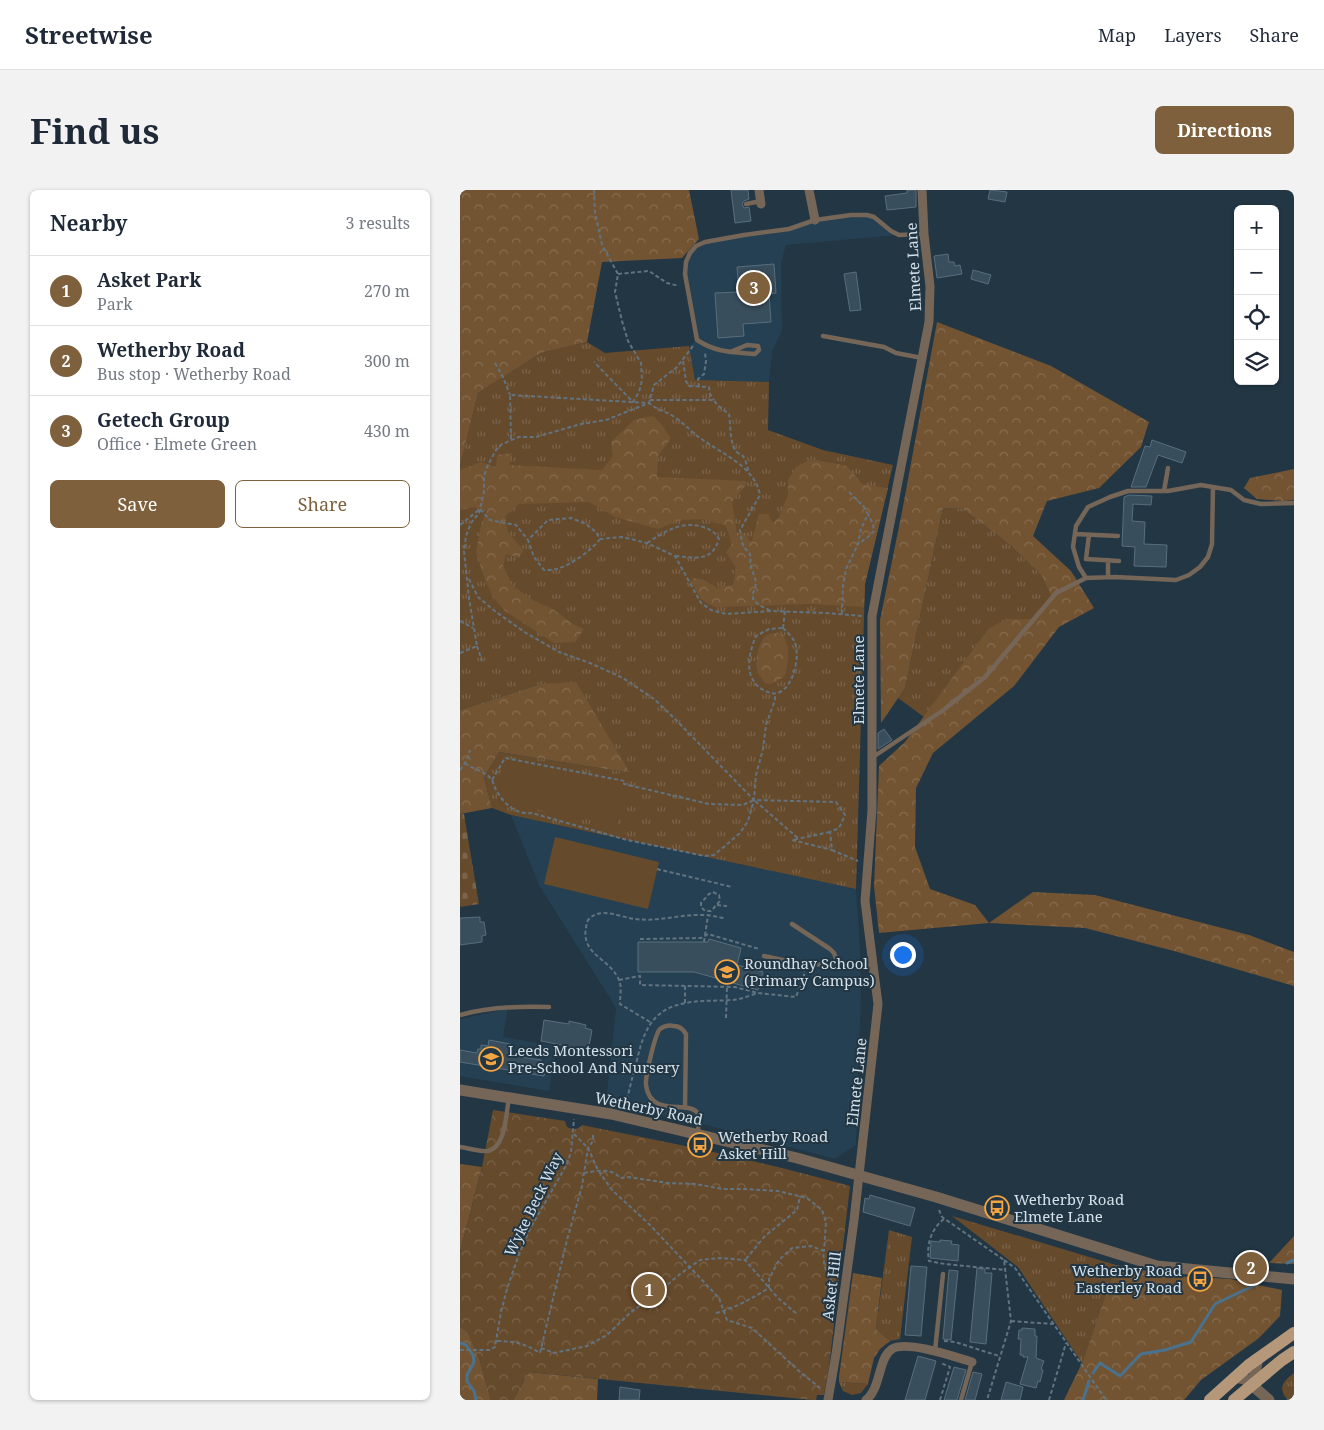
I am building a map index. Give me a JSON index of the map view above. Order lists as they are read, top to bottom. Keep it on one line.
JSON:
{"streets":{"street":["Elmete Lane","Wetherby Road","Asket Hill"],"path":["Wyke Beck Way"]},"crossings":[["Elmete Lane","Wetherby Road"],["Elmete Lane","Asket Hill"],["Wetherby Road","Asket Hill"]],"places":{"school or university":["Roundhay School (Primary Campus)","Leeds Montessori Pre-School And Nursery"],"bus stop":["Wetherby Road Asket Hill","Wetherby Road Elmete Lane","Wetherby Road Easterley Road"]},"page":{"header":"Streetwise","nav":["Map","Layers","Share"],"buttons":["Directions",["Save","Share"]],"title":"Find us","heading":["Nearby","3 results"],"map_buttons":["+","−"],"list":[{"mark":"1","name":"Asket Park","note":"Park","value":"270 m"},{"mark":"2","name":"Wetherby Road","note":"Bus stop · Wetherby Road","value":"300 m"},{"mark":"3","name":"Getech Group","note":"Office · Elmete Green","value":"430 m"}],"pins":["3","2","1"]}}
